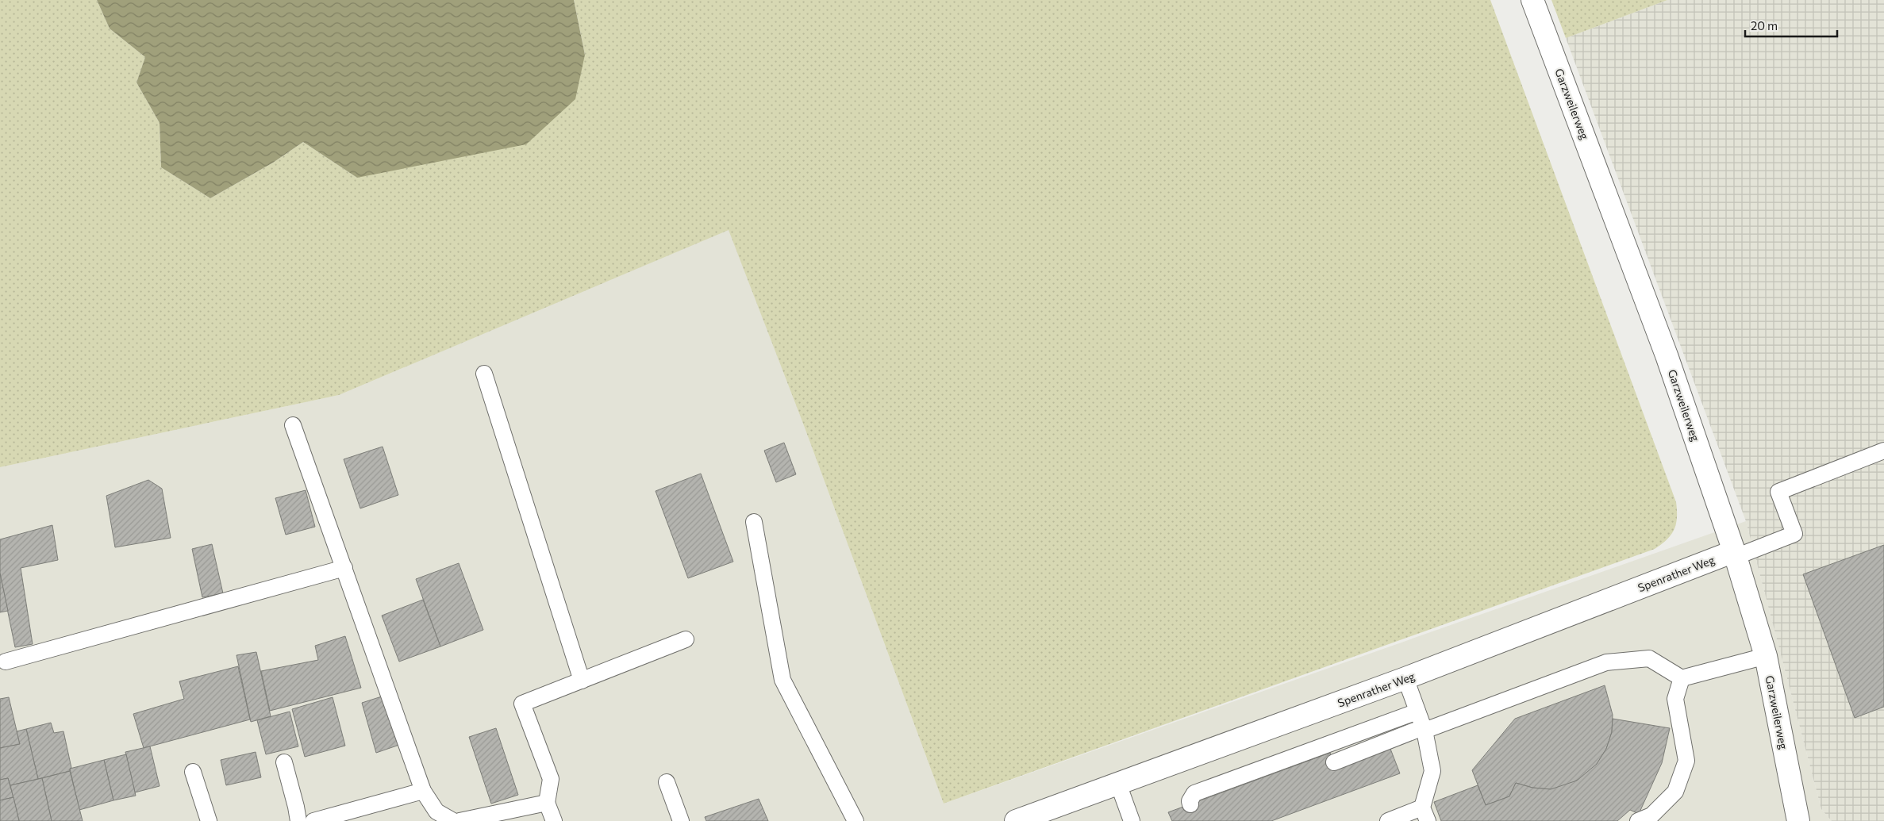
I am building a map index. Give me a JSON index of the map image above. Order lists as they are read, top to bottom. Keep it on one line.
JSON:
{"streets":{"street":["Garzweilerweg","Spenrather Weg"]},"crossings":[["Garzweilerweg","Spenrather Weg"]],"scale_bar":"20 m"}
